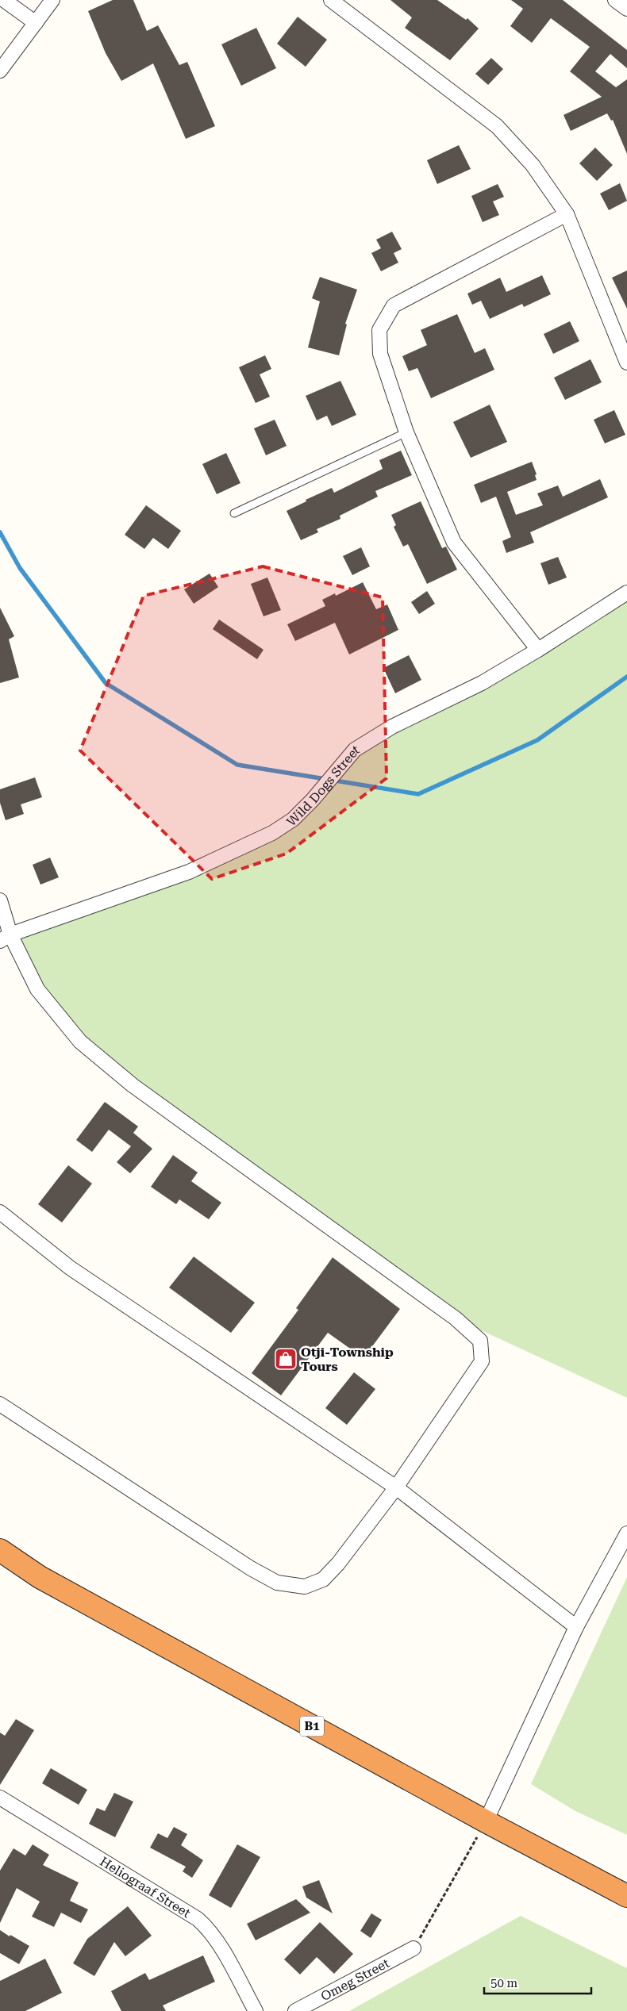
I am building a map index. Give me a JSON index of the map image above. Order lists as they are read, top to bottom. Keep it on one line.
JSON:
{"streets":{"highway":["B1"],"street":["Wild Dogs Street","Heliograaf Street","Omeg Street"]},"places":{"shop":["Otji-Township Tours"]},"scale_bar":"50 m"}
